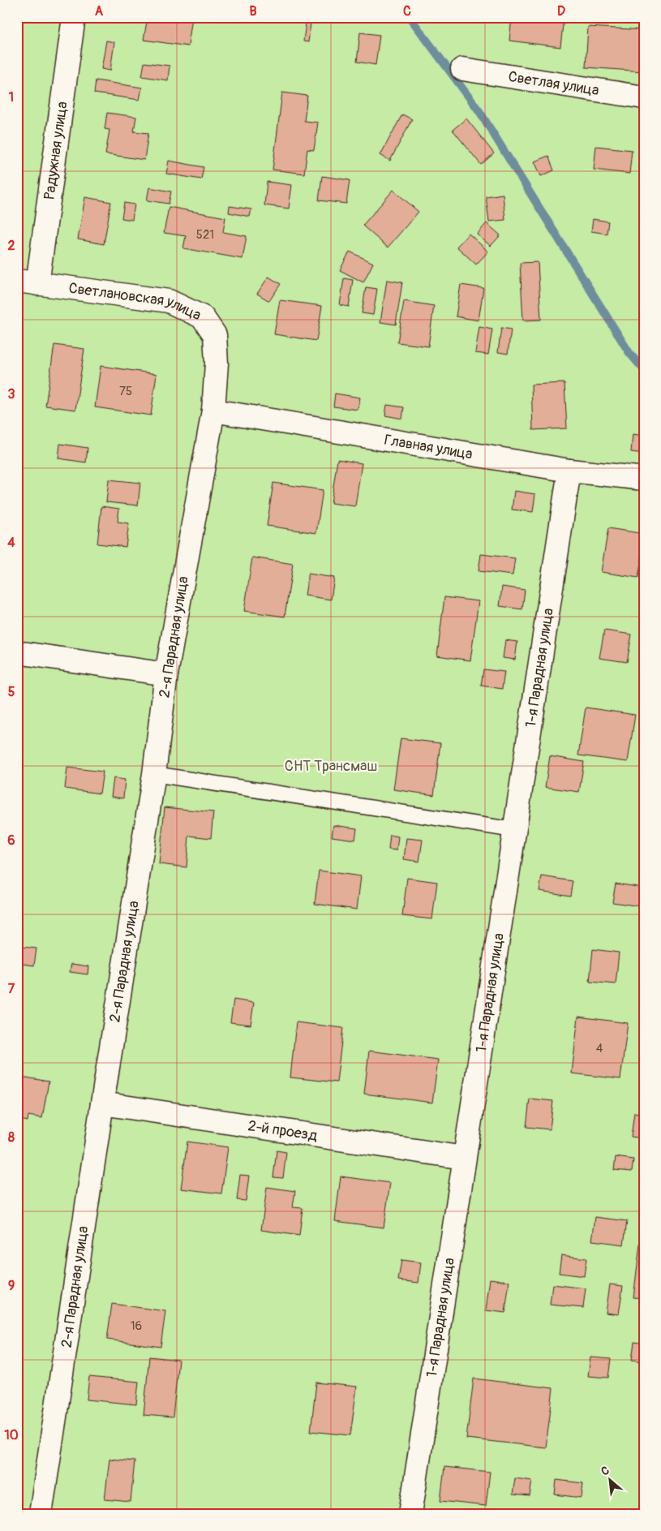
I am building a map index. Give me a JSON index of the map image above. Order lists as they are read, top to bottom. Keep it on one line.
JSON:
{"streets":{"street":["Светлая улица","Радужная улица","Светлановская улица","Главная улица","2-я Парадная улица","1-я Парадная улица","2-й проезд"]},"crossings":[["Радужная улица","Светлановская улица"],["Светлановская улица","Главная улица"],["Светлановская улица","2-я Парадная улица"],["Главная улица","2-я Парадная улица"],["Главная улица","1-я Парадная улица"],["2-я Парадная улица","2-й проезд"],["1-я Парадная улица","2-й проезд"]],"parks":["СНТ Трансмаш"],"house_numbers":["521","75","4","16"],"north":"top left","grid":{"columns":["A","B","C","D"],"rows":["1","2","3","4","5","6","7","8","9","10"]}}
